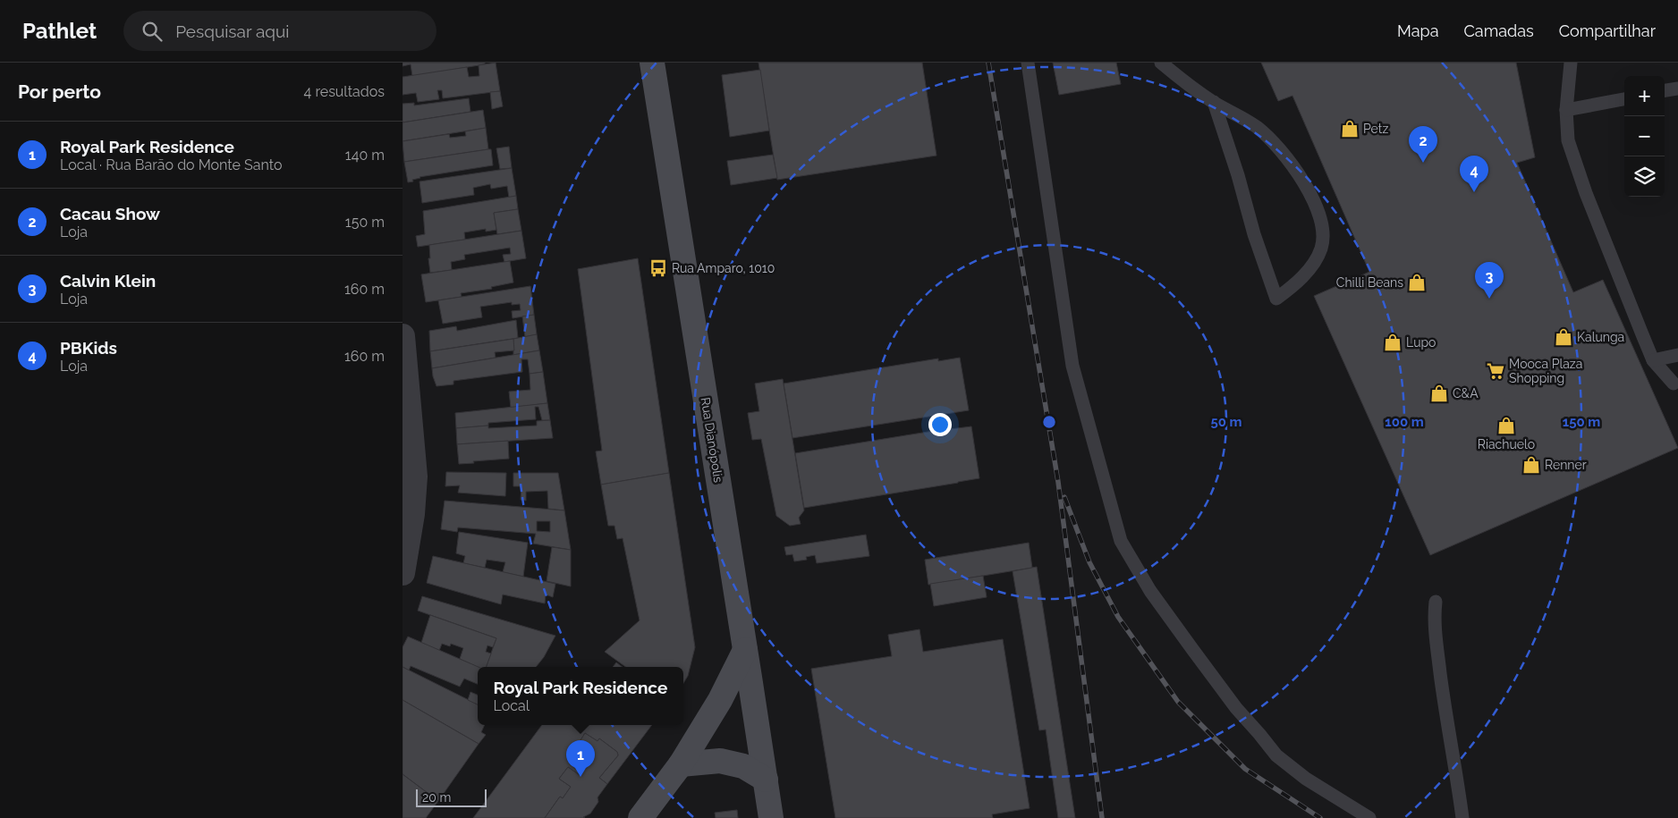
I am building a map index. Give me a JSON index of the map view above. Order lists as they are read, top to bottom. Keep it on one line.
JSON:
{"streets":{"street":["Rua Dianópolis"]},"places":{"shop":["Petz","Chilli Beans","Kalunga","Lupo","C&A","Riachuelo","Renner"],"bus stop":["Rua Amparo, 1010"],"supermarket":["Mooca Plaza Shopping"]},"scale_bar":"20 m","page":{"header":"Pathlet","search":"Pesquisar aqui","nav":["Mapa","Camadas","Compartilhar"],"heading":["Por perto","4 resultados"],"map_buttons":["+","−"],"list":[{"mark":"1","name":"Royal Park Residence","note":"Local · Rua Barão do Monte Santo","value":"140 m"},{"mark":"2","name":"Cacau Show","note":"Loja","value":"150 m"},{"mark":"3","name":"Calvin Klein","note":"Loja","value":"160 m"},{"mark":"4","name":"PBKids","note":"Loja","value":"160 m"}],"pins":["2","4","3","1"],"popup":["Royal Park Residence","Local"],"scale":"20 m"},"rings":["50 m","100 m","150 m"]}
